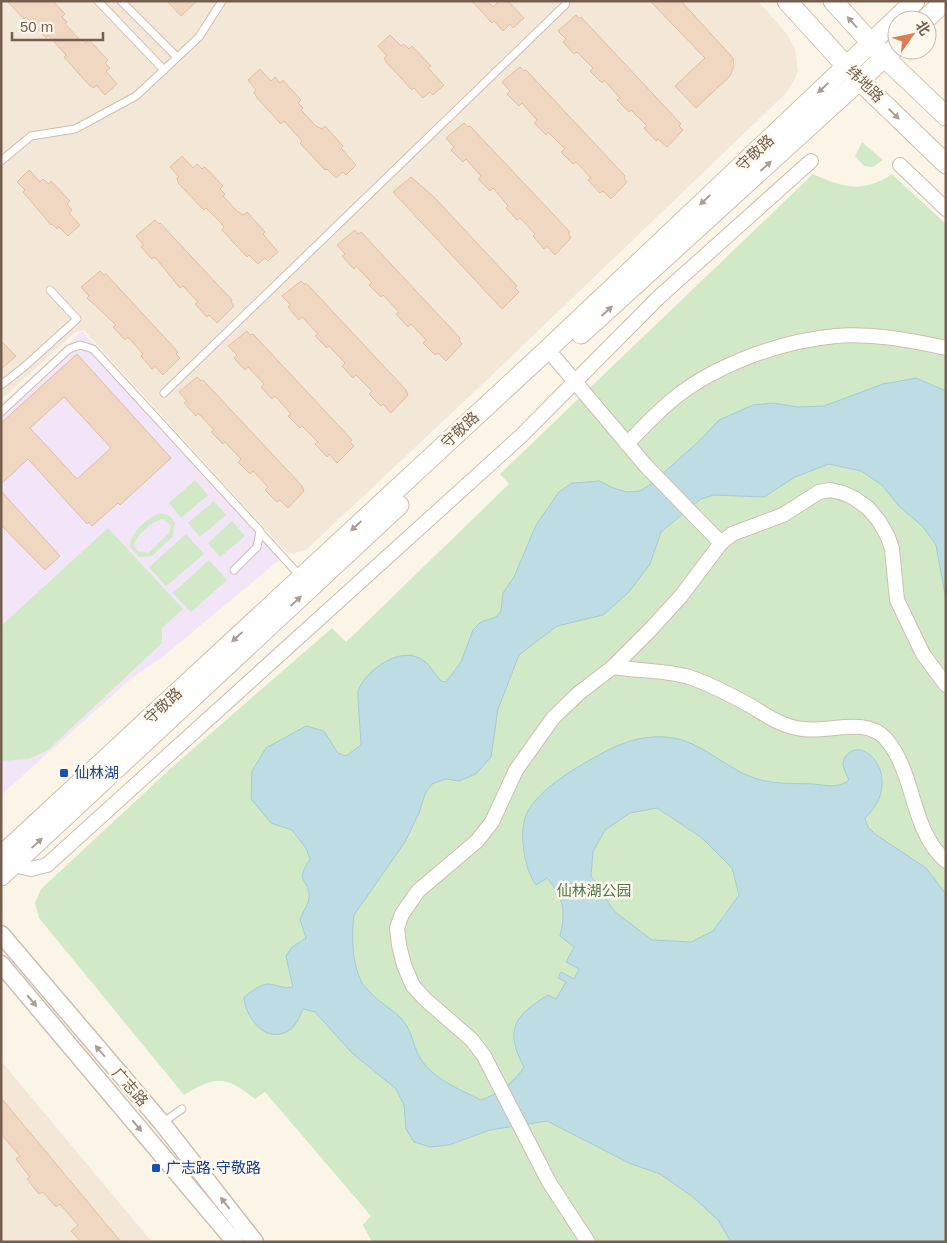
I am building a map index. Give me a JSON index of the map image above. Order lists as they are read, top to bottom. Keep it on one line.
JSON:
{"streets":{"main road":["纬地路","守敬路"],"street":["广志路"]},"crossings":[["纬地路","守敬路"]],"parks":["仙林湖公园"],"places":{"transit":["仙林湖","广志路·守敬路"]},"scale_bar":"50 m","north":"top right"}
